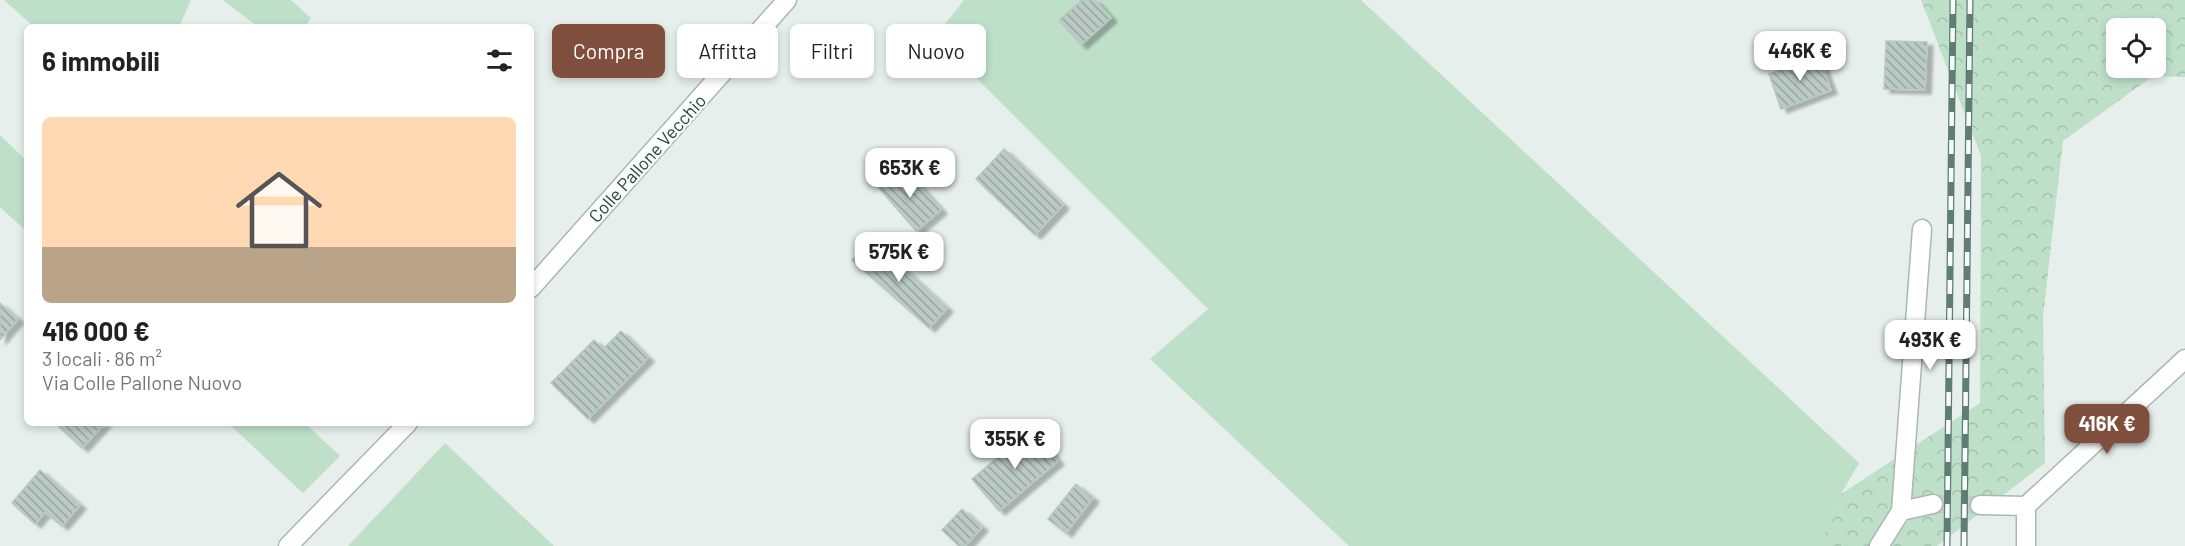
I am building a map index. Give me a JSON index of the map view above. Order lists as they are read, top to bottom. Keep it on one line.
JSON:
{"streets":{"street":["Colle Pallone Vecchio"]},"page":{"chip":["Compra","Affitta","Filtri","Nuovo"],"heading":"6 immobili","price":["446K €","653K €","575K €","493K €","416K €","355K €"],"list":[{"name":"416 000 €","note":"3 locali · 86 m² · Via Colle Pallone Nuovo"}]}}
